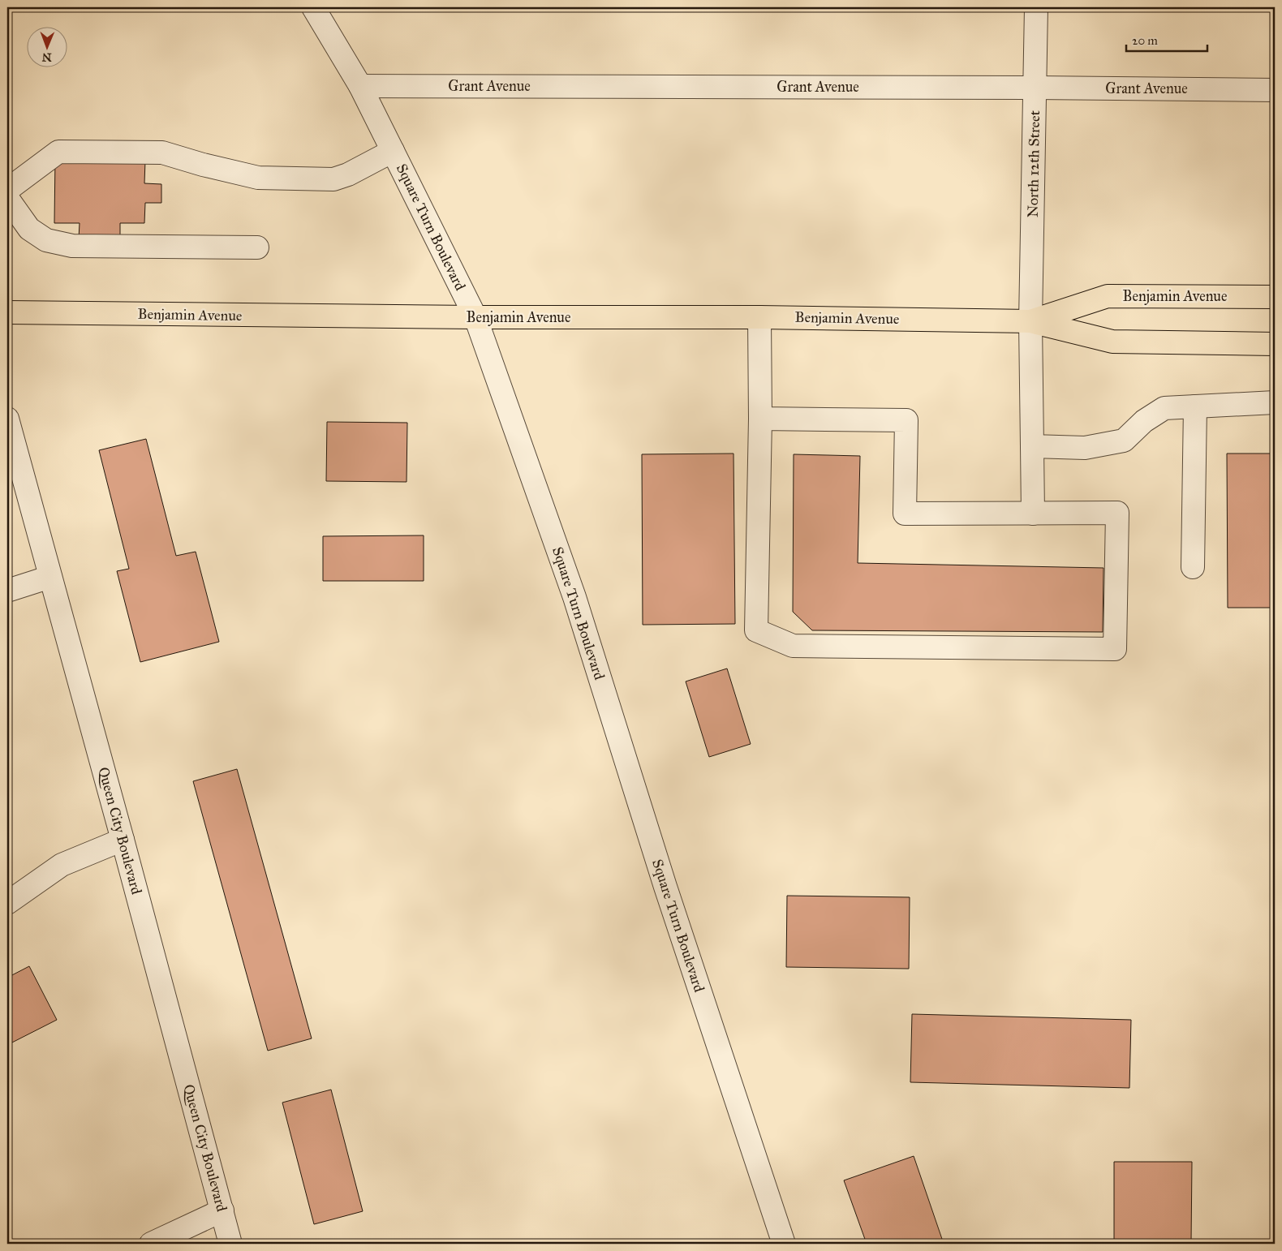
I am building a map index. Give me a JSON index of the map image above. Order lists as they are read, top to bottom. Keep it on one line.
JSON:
{"streets":{"main road":["Benjamin Avenue"],"street":["Grant Avenue","North 12th Street","Square Turn Boulevard","Queen City Boulevard"]},"crossings":[["Grant Avenue","North 12th Street"],["Grant Avenue","Square Turn Boulevard"],["North 12th Street","Benjamin Avenue"],["Square Turn Boulevard","Benjamin Avenue"]],"scale_bar":"20 m","north":"bottom"}
